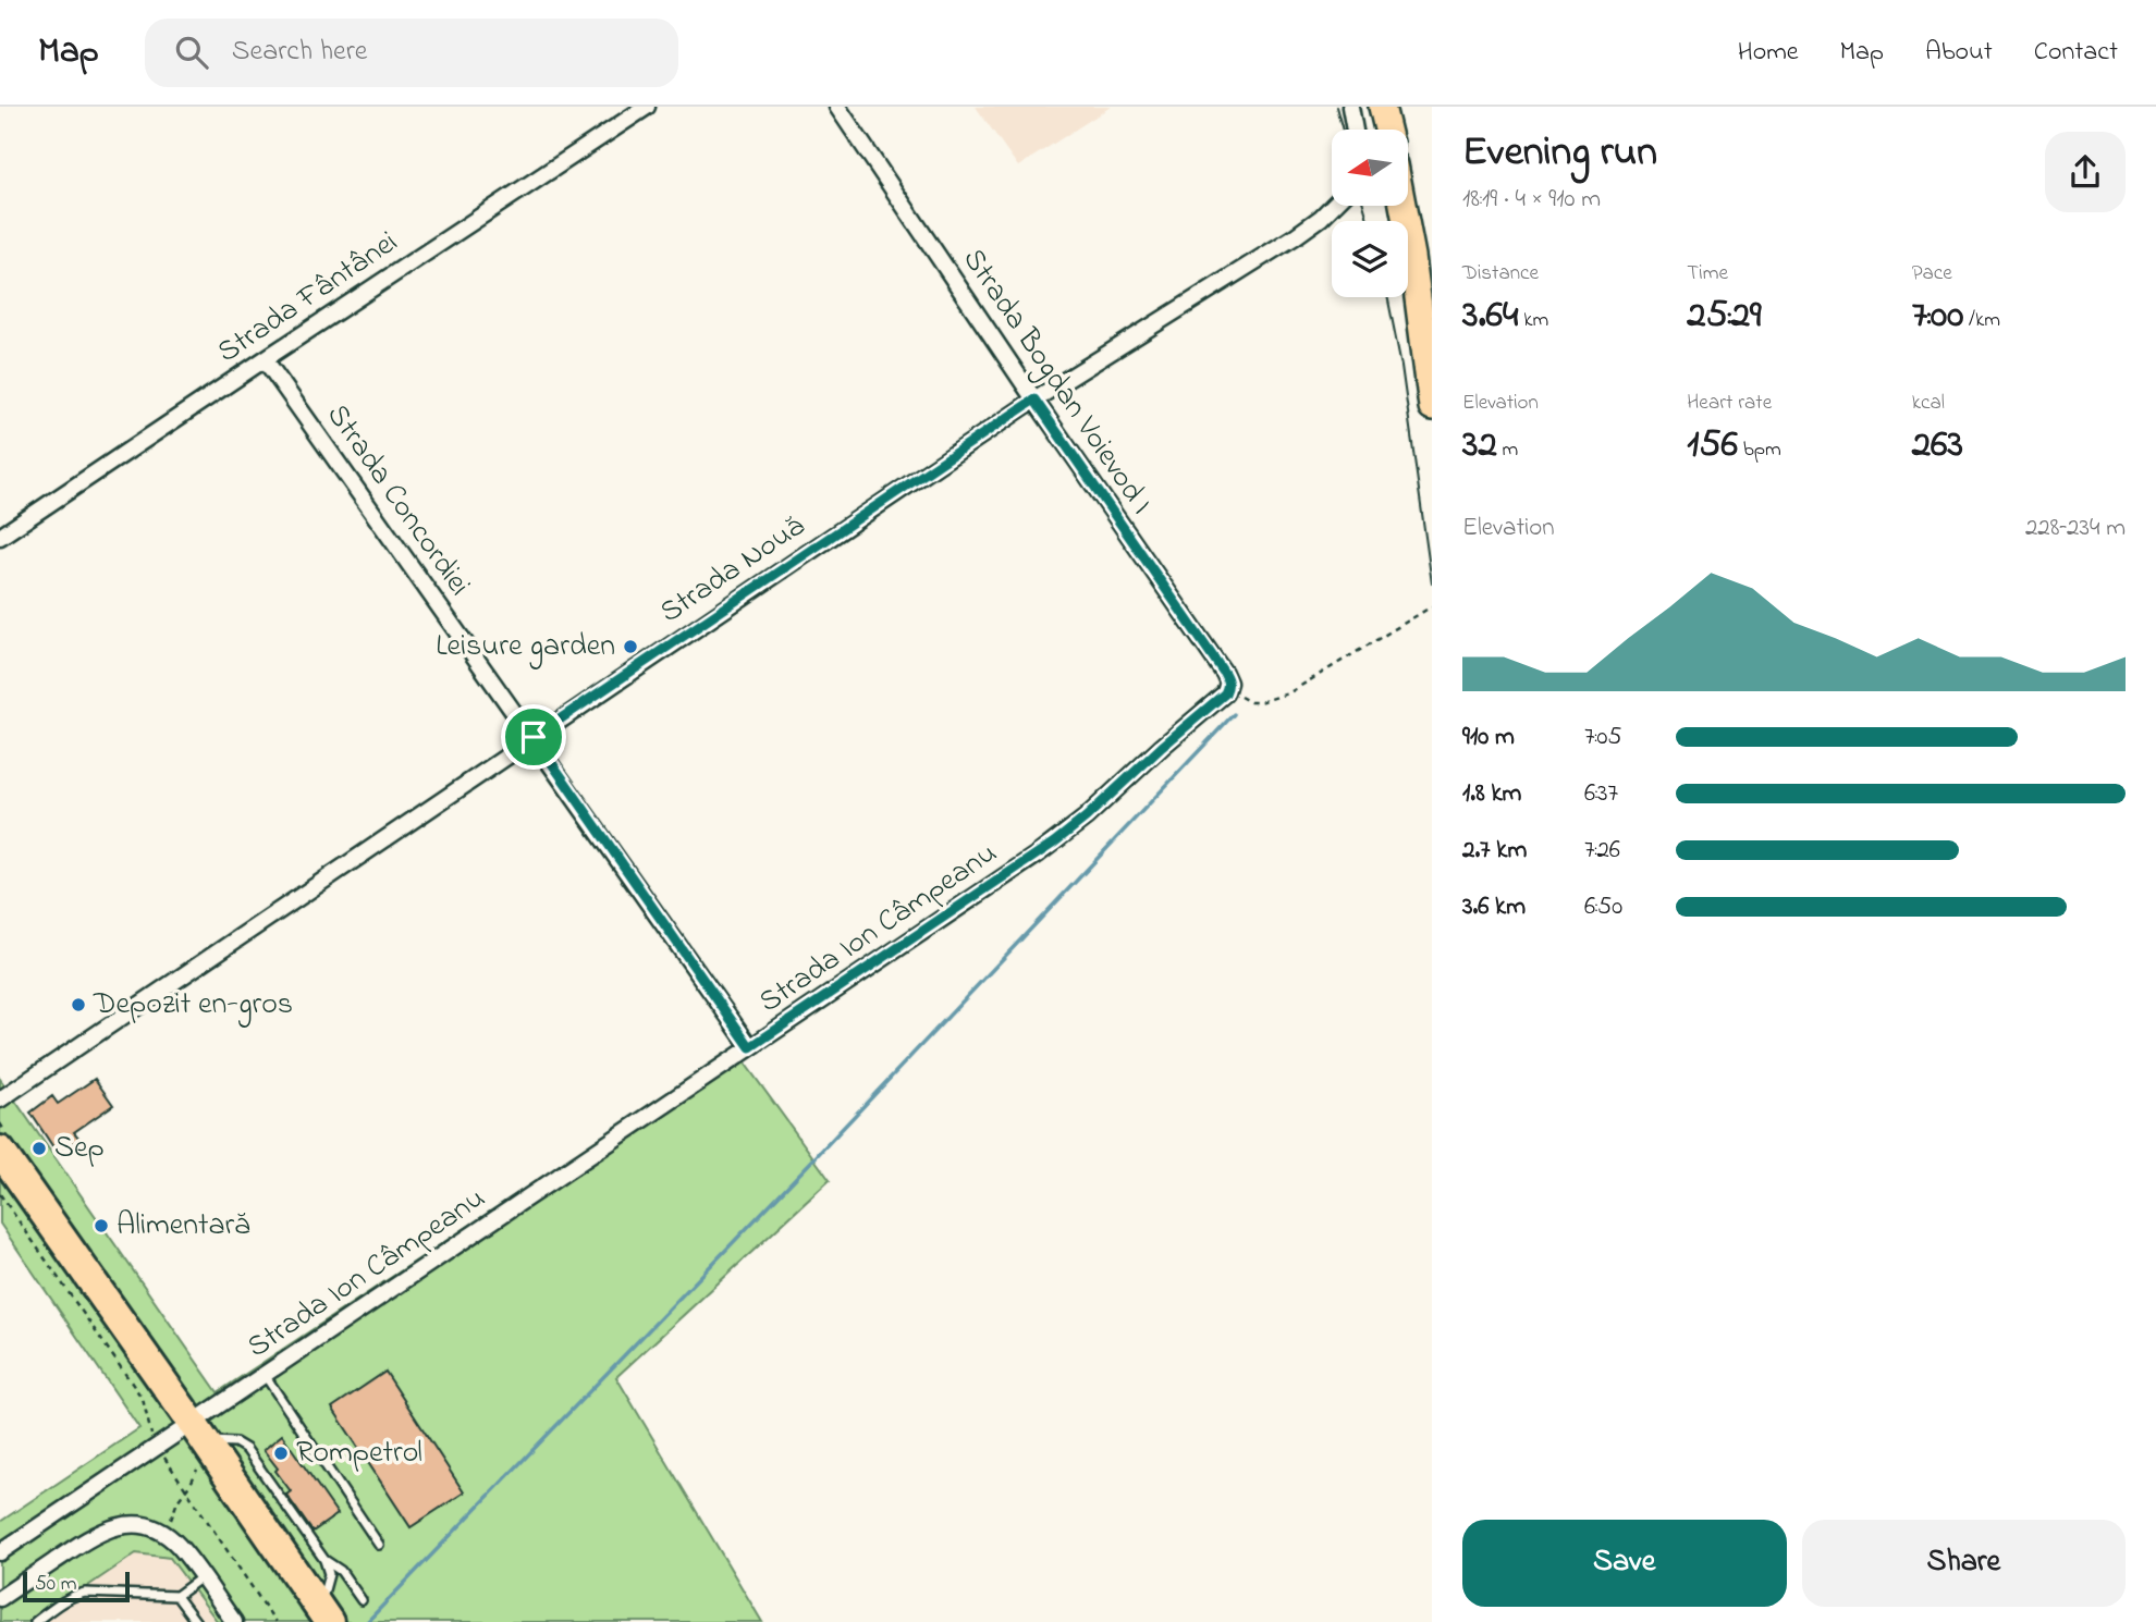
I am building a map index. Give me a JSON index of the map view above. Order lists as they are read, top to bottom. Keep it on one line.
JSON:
{"streets":{"street":["Strada Fântânei","Strada Bogdan Voievod I","Strada Concordiei","Strada Nouă","Strada Ion Câmpeanu"]},"crossings":[["Strada Fântânei","Strada Concordiei"],["Strada Bogdan Voievod I","Strada Nouă"],["Strada Bogdan Voievod I","Strada Ion Câmpeanu"],["Strada Concordiei","Strada Nouă"],["Strada Concordiei","Strada Ion Câmpeanu"]],"places":["Leisure garden","Depozit en-gros","Sep","Alimentară","Rompetrol"],"scale_bar":"50 m","north":"left","page":{"header":"Map","search":"Search here","nav":["Home","Map","About","Contact"],"heading":["Evening run","18:19 · 4 × 910 m"],"stats":[["Distance","3.64 km"],["Time","25:29"],["Pace","7:00 /km"],["Elevation","32 m"],["Heart rate","156 bpm"],["kcal","263"]],"chart":["Elevation","228–234 m"],"list":[{"name":"910 m","note":"7:05"},{"name":"1.8 km","note":"6:37"},{"name":"2.7 km","note":"7:26"},{"name":"3.6 km","note":"6:50"}],"buttons":["Save","Share"],"scale":"50 m"}}
